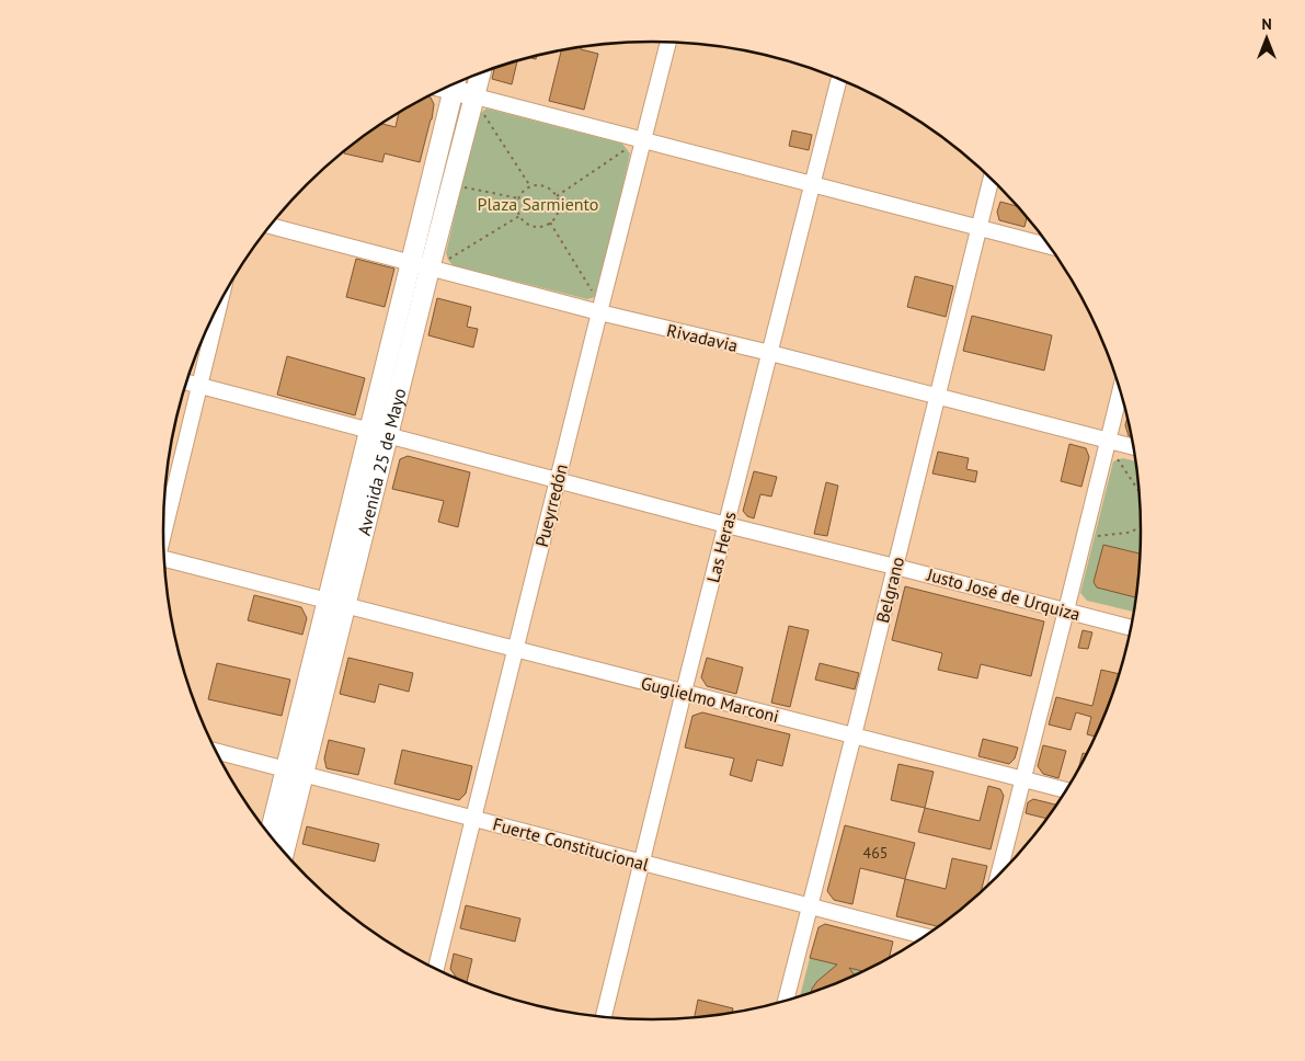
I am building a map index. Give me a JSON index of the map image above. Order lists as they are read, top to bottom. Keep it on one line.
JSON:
{"streets":{"main road":["Avenida 25 de Mayo"],"street":["Rivadavia","Pueyrredón","Las Heras","Belgrano","Justo José de Urquiza","Guglielmo Marconi","Fuerte Constitucional"]},"crossings":[["Rivadavia","Avenida 25 de Mayo"],["Rivadavia","Pueyrredón"],["Rivadavia","Las Heras"],["Rivadavia","Belgrano"],["Avenida 25 de Mayo","Justo José de Urquiza"],["Avenida 25 de Mayo","Guglielmo Marconi"],["Avenida 25 de Mayo","Fuerte Constitucional"],["Pueyrredón","Justo José de Urquiza"],["Pueyrredón","Guglielmo Marconi"],["Pueyrredón","Fuerte Constitucional"],["Las Heras","Justo José de Urquiza"],["Las Heras","Guglielmo Marconi"],["Las Heras","Fuerte Constitucional"],["Belgrano","Justo José de Urquiza"],["Belgrano","Guglielmo Marconi"],["Belgrano","Fuerte Constitucional"]],"parks":["Plaza Sarmiento"],"house_numbers":["465"],"north":"top"}
